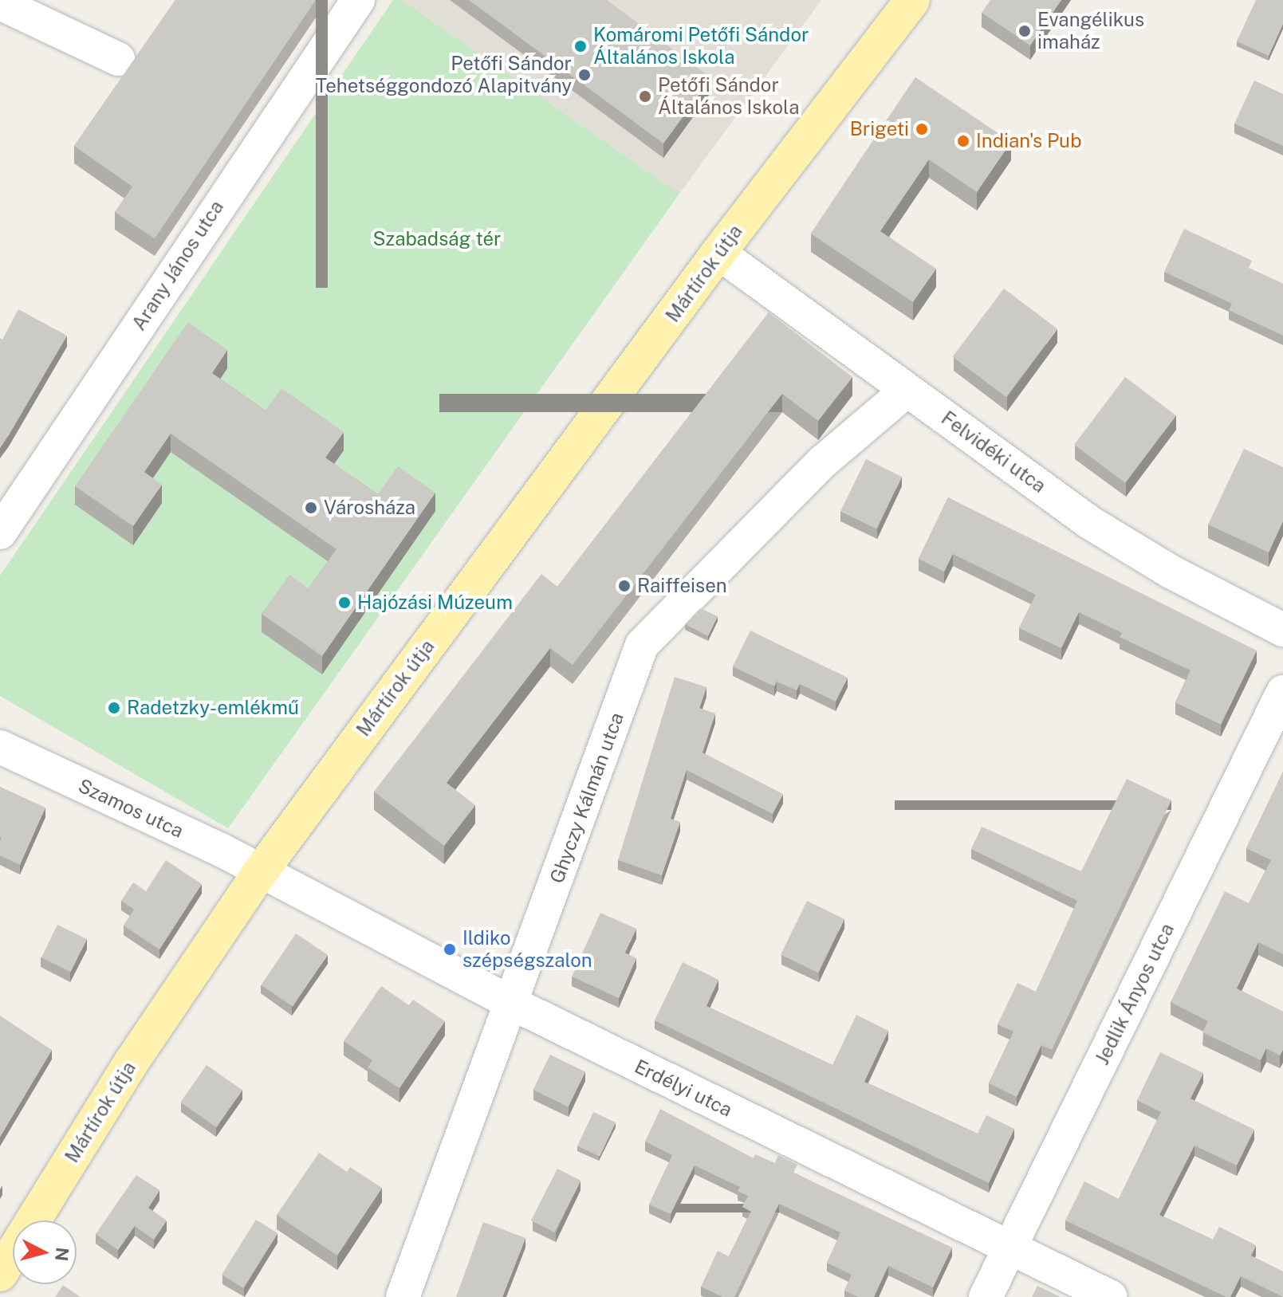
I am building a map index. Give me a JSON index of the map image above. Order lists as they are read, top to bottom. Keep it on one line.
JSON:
{"streets":{"main road":["Mártírok útja"],"street":["Arany János utca","Felvidéki utca","Ghyczy Kálmán utca","Szamos utca","Jedlik Ányos utca","Erdélyi utca"]},"crossings":[["Mártírok útja","Felvidéki utca"],["Mártírok útja","Szamos utca"],["Mártírok útja","Erdélyi utca"],["Felvidéki utca","Ghyczy Kálmán utca"],["Ghyczy Kálmán utca","Erdélyi utca"],["Szamos utca","Erdélyi utca"],["Jedlik Ányos utca","Erdélyi utca"]],"parks":["Szabadság tér"],"places":["Evangélikus imaház","Komáromi Petőfi Sándor Általános Iskola","Petőfi Sándor Tehetséggondozó Alapitvány","Petőfi Sándor Általános Iskola","Brigeti","Indian's Pub","Városháza","Raiffeisen","Hajózási Múzeum","Radetzky-emlékmű","Ildiko szépségszalon"],"north":"right"}
